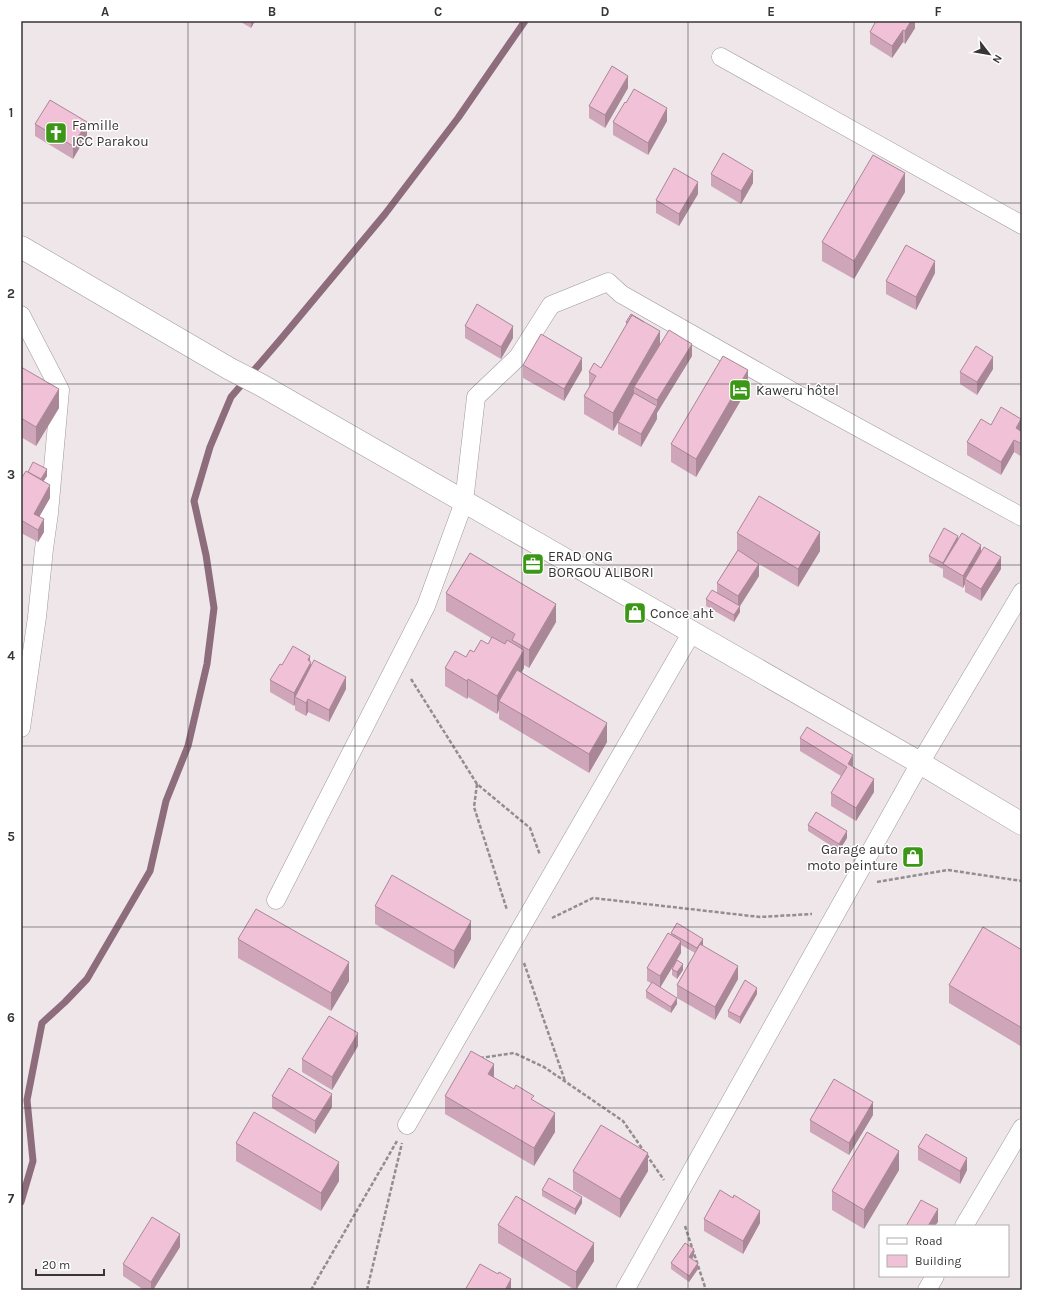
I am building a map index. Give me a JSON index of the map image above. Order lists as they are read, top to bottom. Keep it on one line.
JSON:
{"places":{"church":["Famille ICC Parakou"],"hotel":["Kaweru hôtel"],"office":["ERAD ONG BORGOU ALIBORI"],"shop":["Conce aht","Garage auto moto peinture"]},"legend":["Road","Building"],"scale_bar":"20 m","north":"bottom right","grid":{"columns":["A","B","C","D","E","F"],"rows":["1","2","3","4","5","6","7"]}}
